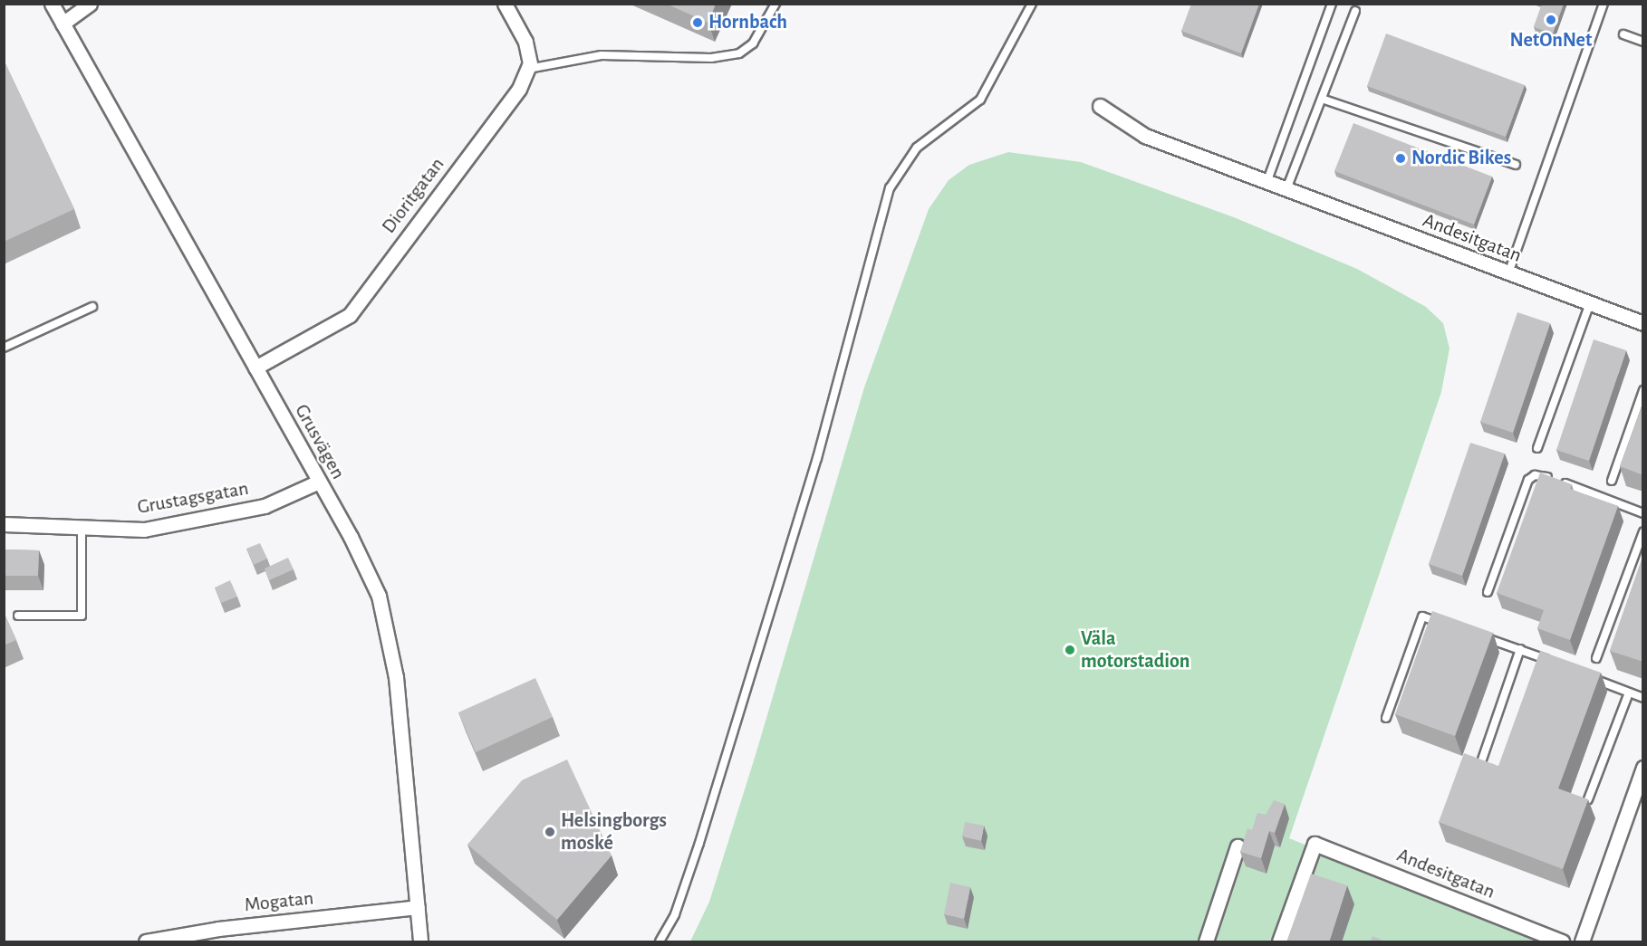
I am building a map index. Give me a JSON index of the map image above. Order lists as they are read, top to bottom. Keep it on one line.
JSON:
{"streets":{"street":["Dioritgatan","Andesitgatan","Grusvägen","Grustagsgatan","Mogatan"]},"crossings":[["Dioritgatan","Grusvägen"],["Grusvägen","Grustagsgatan"],["Grusvägen","Mogatan"]],"places":["NetOnNet","Hornbach","Nordic Bikes","Väla motorstadion","Helsingborgs moské"]}
